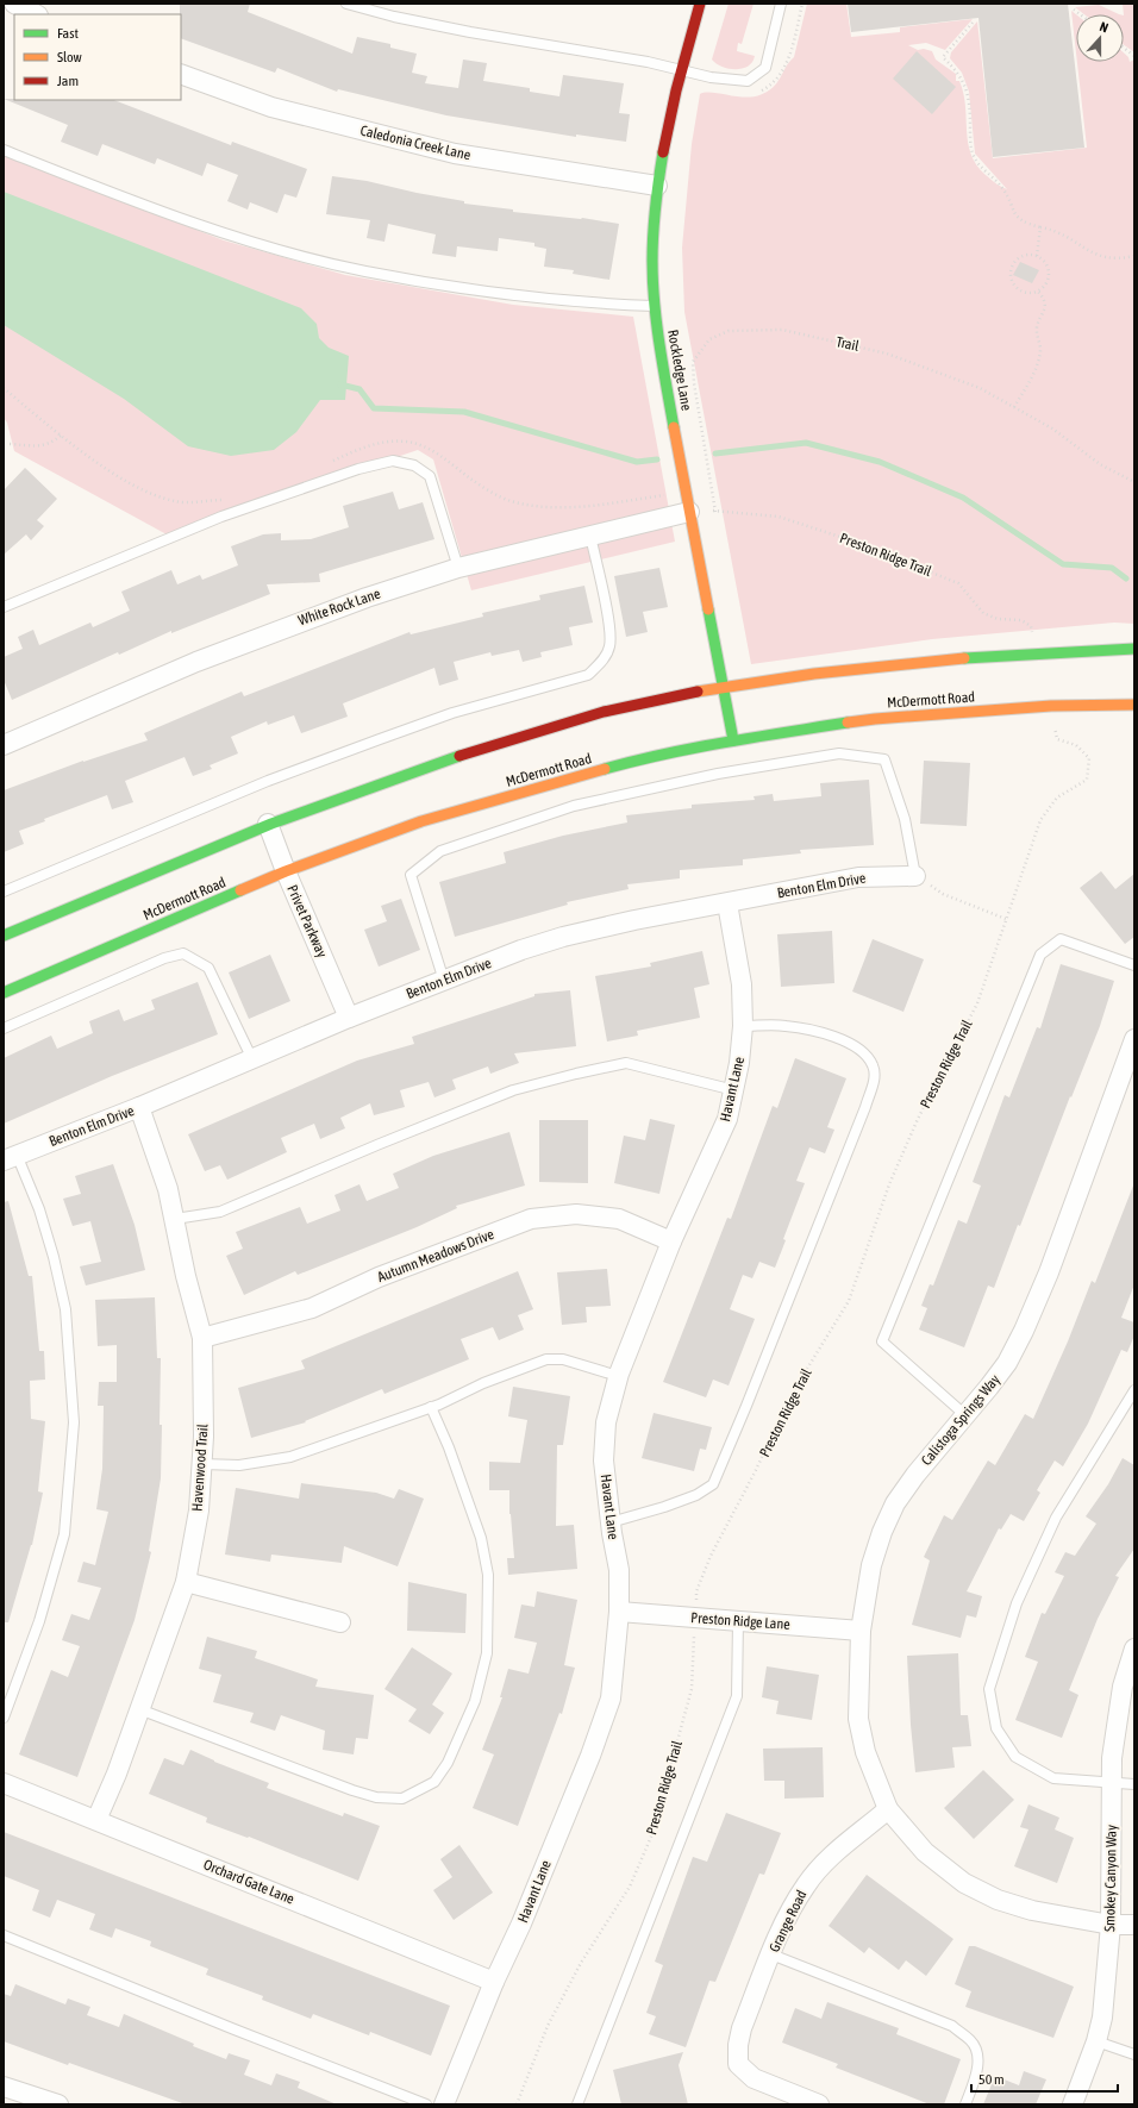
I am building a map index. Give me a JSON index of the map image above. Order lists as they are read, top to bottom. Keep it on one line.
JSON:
{"streets":{"main road":["Rockledge Lane","McDermott Road"],"street":["Caledonia Creek Lane","White Rock Lane","Benton Elm Drive","Privet Parkway","Havant Lane","Autumn Meadows Drive","Calistoga Springs Way","Havenwood Trail","Preston Ridge Lane","Smokey Canyon Way","Orchard Gate Lane","Grange Road"],"path":["Trail","Preston Ridge Trail"]},"crossings":[["Caledonia Creek Lane","Rockledge Lane"],["Trail","Preston Ridge Trail"],["Rockledge Lane","White Rock Lane"],["Rockledge Lane","McDermott Road"],["Preston Ridge Trail","Preston Ridge Lane"],["McDermott Road","Privet Parkway"],["Benton Elm Drive","Privet Parkway"],["Benton Elm Drive","Havant Lane"],["Benton Elm Drive","Havenwood Trail"],["Havant Lane","Autumn Meadows Drive"],["Havant Lane","Preston Ridge Lane"],["Havant Lane","Orchard Gate Lane"],["Autumn Meadows Drive","Havenwood Trail"],["Calistoga Springs Way","Preston Ridge Lane"],["Calistoga Springs Way","Smokey Canyon Way"],["Calistoga Springs Way","Grange Road"],["Havenwood Trail","Orchard Gate Lane"]],"legend":["Fast","Slow","Jam"],"scale_bar":"50 m","north":"top"}
